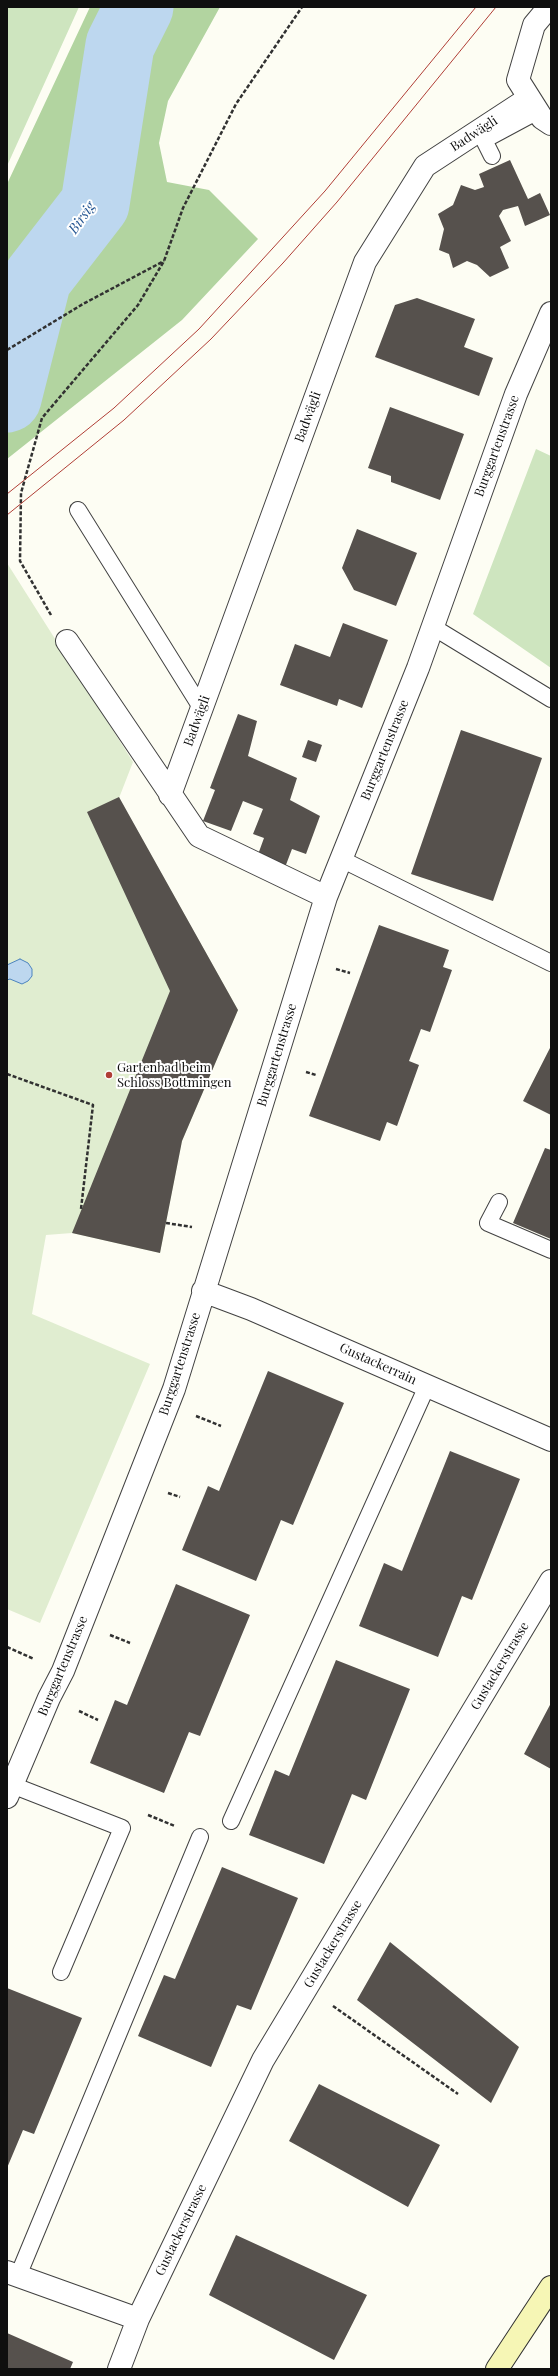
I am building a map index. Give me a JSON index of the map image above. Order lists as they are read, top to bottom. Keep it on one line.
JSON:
{"streets":{"street":["Badwägli","Burggartenstrasse","Gustackerrain","Gustackerstrasse"]},"crossings":[["Burggartenstrasse","Gustackerrain"]],"water":["Birsig"],"places":["Gartenbad beim Schloss Bottmingen"]}
